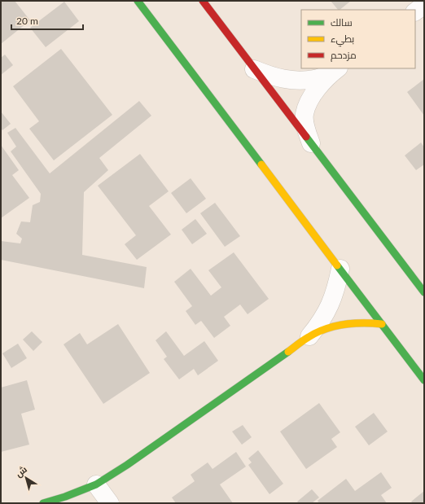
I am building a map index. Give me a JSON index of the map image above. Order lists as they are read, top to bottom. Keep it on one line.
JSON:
{"legend":["سالك","بطيء","مزدحم"],"scale_bar":"20 m","north":"top left"}
